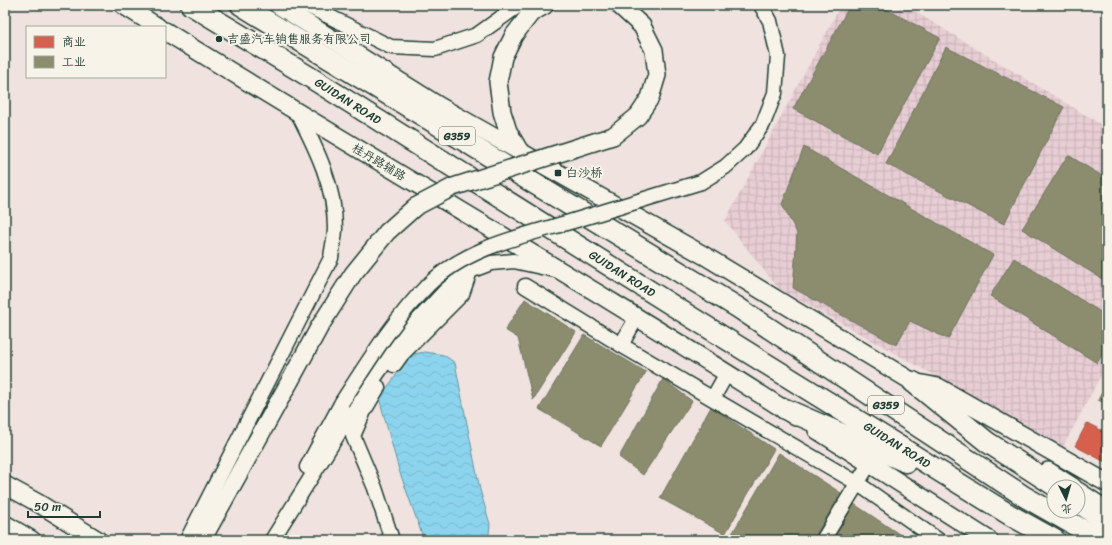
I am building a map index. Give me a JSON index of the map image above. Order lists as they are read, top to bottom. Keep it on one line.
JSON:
{"streets":{"highway":["GUIDAN ROAD","G359"],"main road":["桂丹路辅路"]},"places":{"other":["吉盛汽车销售服务有限公司"],"transit":["白沙桥"]},"legend":["商业","工业"],"scale_bar":"50 m","north":"bottom"}
